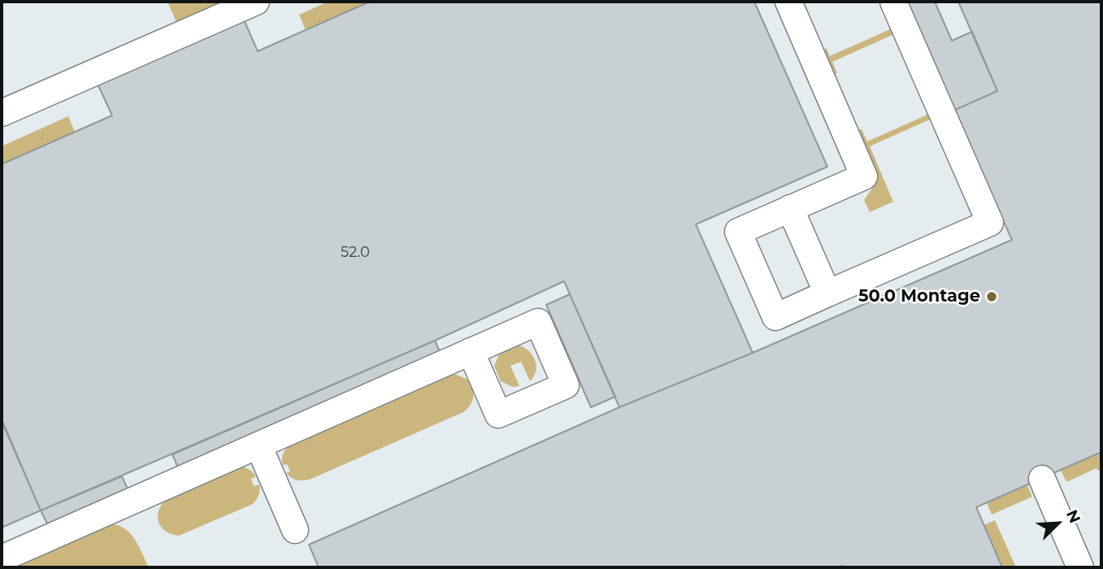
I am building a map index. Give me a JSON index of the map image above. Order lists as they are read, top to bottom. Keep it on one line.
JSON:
{"places":["50.0 Montage"],"house_numbers":["52.0"],"north":"top right"}
